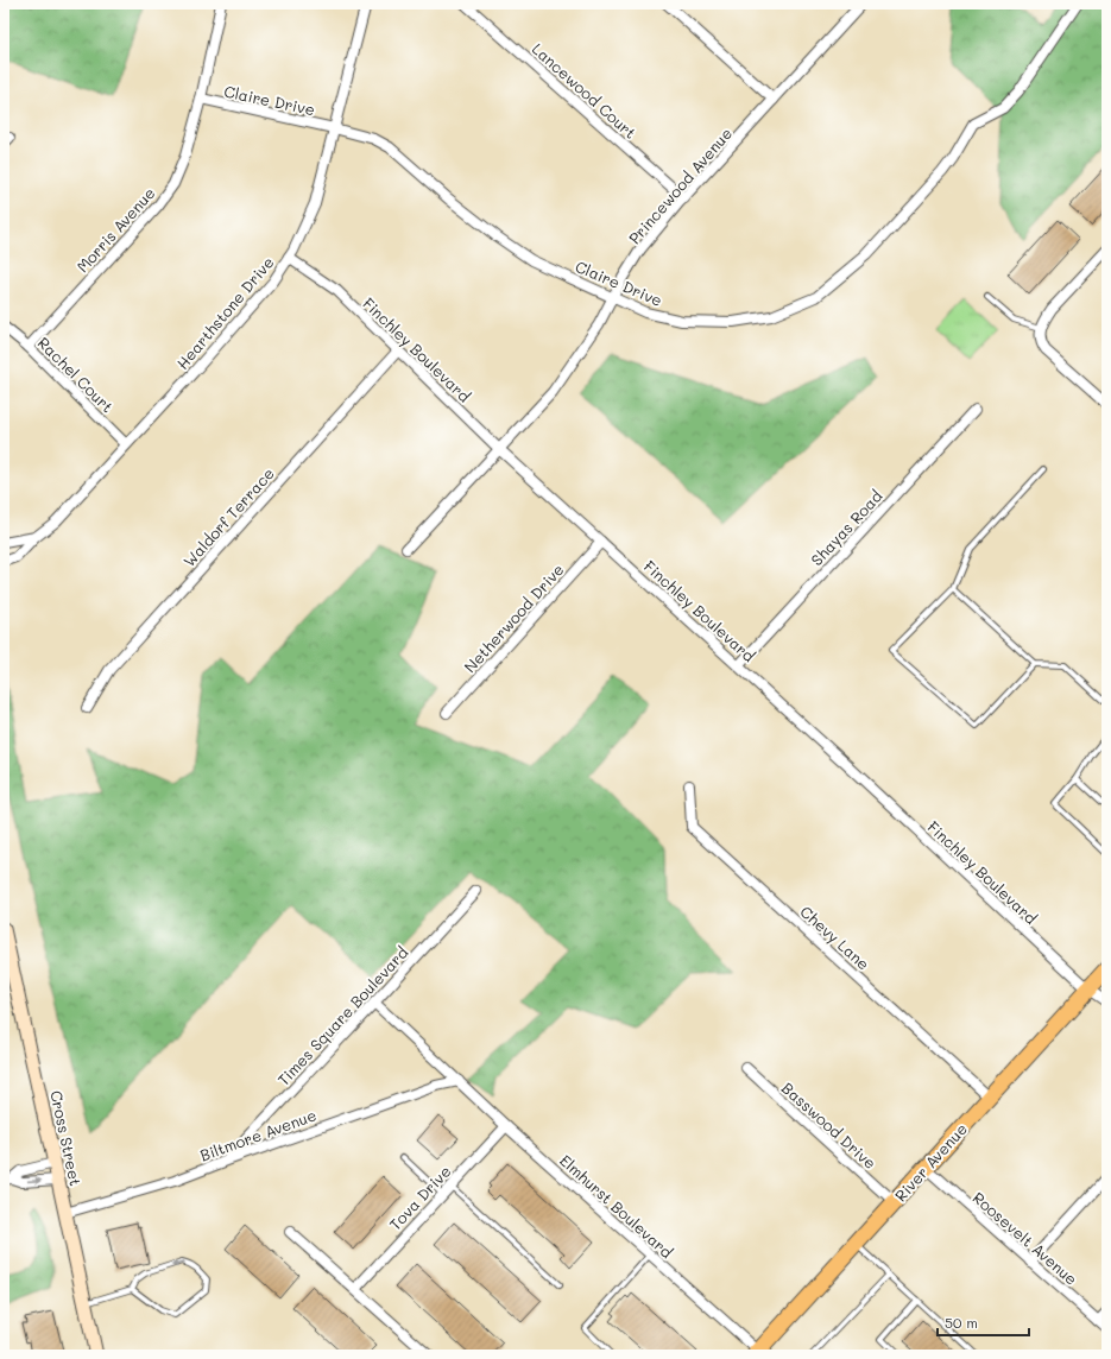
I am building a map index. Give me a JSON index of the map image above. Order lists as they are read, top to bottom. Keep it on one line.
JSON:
{"streets":{"highway":["River Avenue"],"main road":["Cross Street"],"street":["Lancewood Court","Claire Drive","Princewood Avenue","Morris Avenue","Hearthstone Drive","Finchley Boulevard","Rachel Court","Waldorf Terrace","Shayas Road","Netherwood Drive","Chevy Lane","Times Square Boulevard","Basswood Drive","Biltmore Avenue","Tova Drive","Elmhurst Boulevard","Roosevelt Avenue"]},"crossings":[["Lancewood Court","Princewood Avenue"],["Claire Drive","Princewood Avenue"],["Claire Drive","Morris Avenue"],["Claire Drive","Hearthstone Drive"],["Princewood Avenue","Finchley Boulevard"],["Morris Avenue","Rachel Court"],["Hearthstone Drive","Finchley Boulevard"],["Hearthstone Drive","Rachel Court"],["Finchley Boulevard","Waldorf Terrace"],["Finchley Boulevard","Shayas Road"],["Finchley Boulevard","Netherwood Drive"],["Finchley Boulevard","River Avenue"],["Chevy Lane","River Avenue"],["Times Square Boulevard","Biltmore Avenue"],["Times Square Boulevard","Elmhurst Boulevard"],["Basswood Drive","River Avenue"],["Biltmore Avenue","Cross Street"],["Biltmore Avenue","Elmhurst Boulevard"],["River Avenue","Elmhurst Boulevard"],["River Avenue","Roosevelt Avenue"],["Tova Drive","Elmhurst Boulevard"]],"scale_bar":"50 m"}
